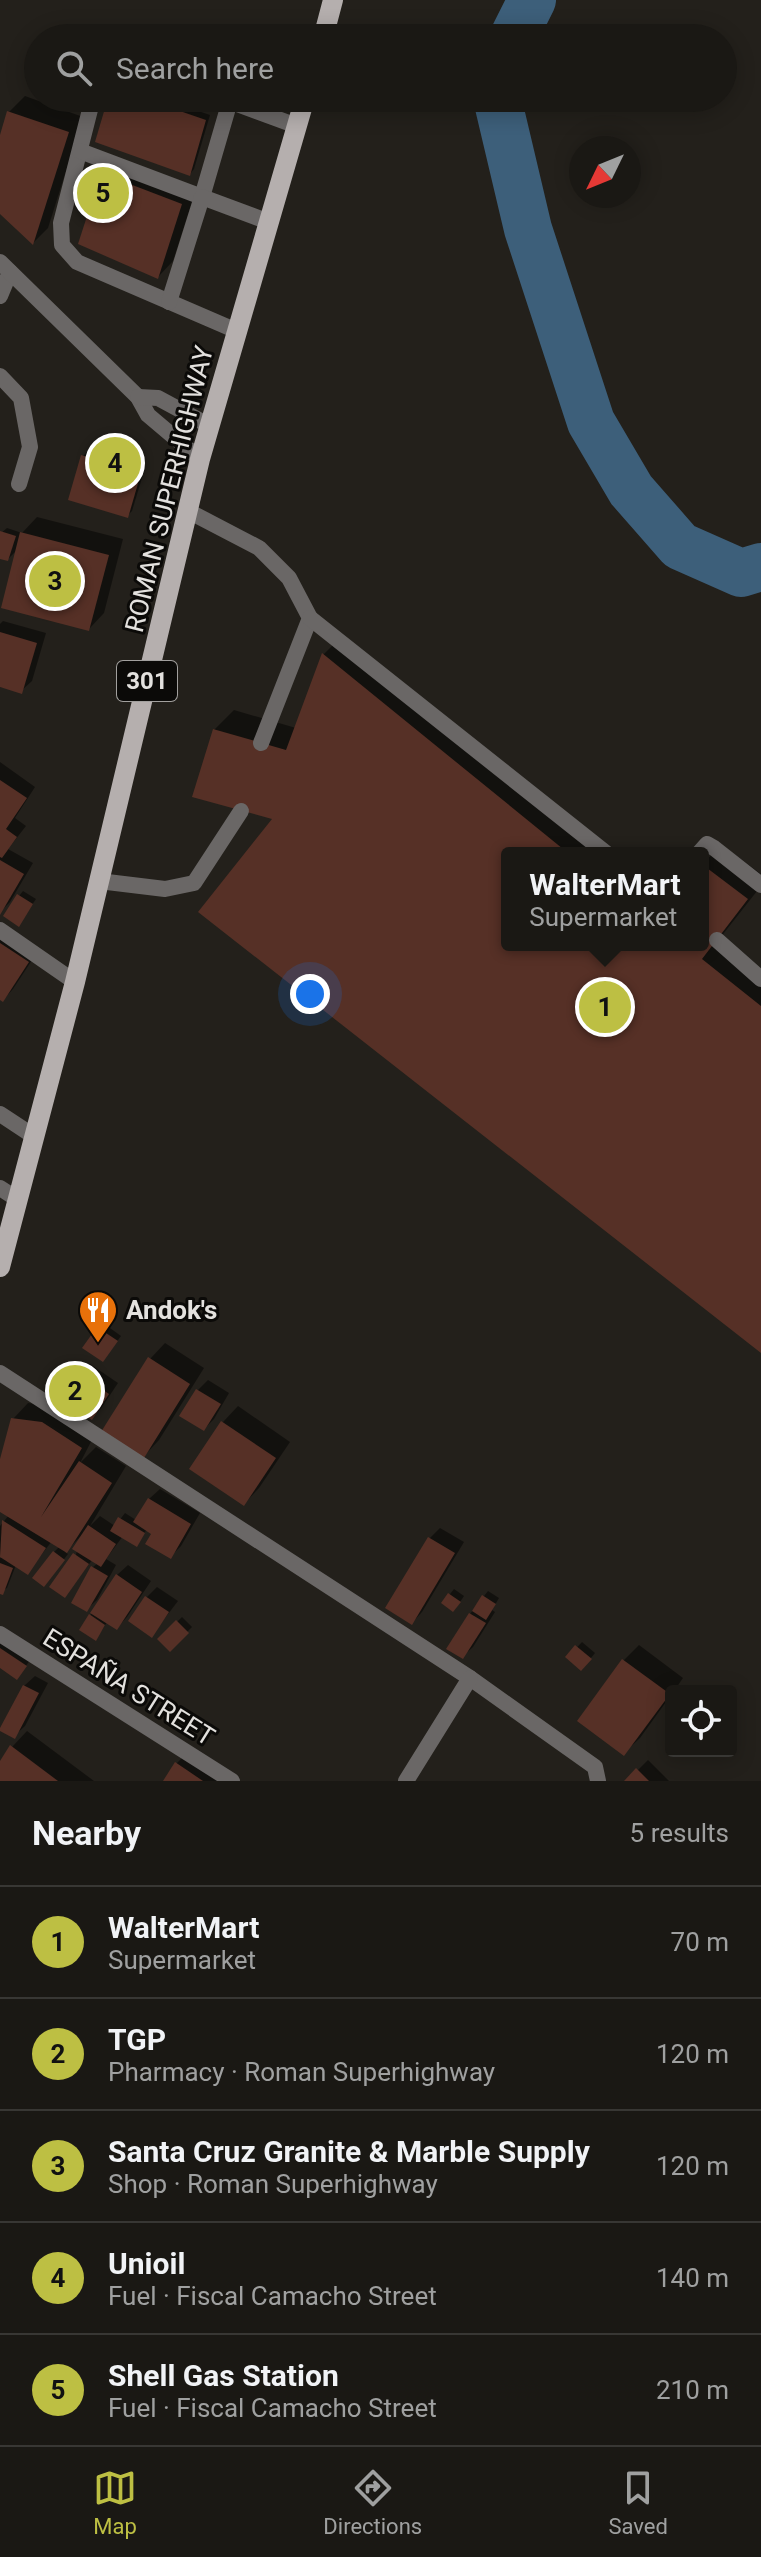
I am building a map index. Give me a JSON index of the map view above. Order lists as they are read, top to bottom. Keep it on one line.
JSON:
{"streets":{"main road":["ROMAN SUPERHIGHWAY","301"],"street":["ESPAÑA STREET"]},"places":{"restaurant":["Andok's"]},"north":"bottom left","page":{"search":"Search here","pins":["5","4","3","1","2"],"popup":["WalterMart","Supermarket"],"heading":["Nearby","5 results"],"list":[{"mark":"1","name":"WalterMart","note":"Supermarket","value":"70 m"},{"mark":"2","name":"TGP","note":"Pharmacy · Roman Superhighway","value":"120 m"},{"mark":"3","name":"Santa Cruz Granite & Marble Supply","note":"Shop · Roman Superhighway","value":"120 m"},{"mark":"4","name":"Unioil","note":"Fuel · Fiscal Camacho Street","value":"140 m"},{"mark":"5","name":"Shell Gas Station","note":"Fuel · Fiscal Camacho Street","value":"210 m"}],"nav":["Map","Directions","Saved"]}}
